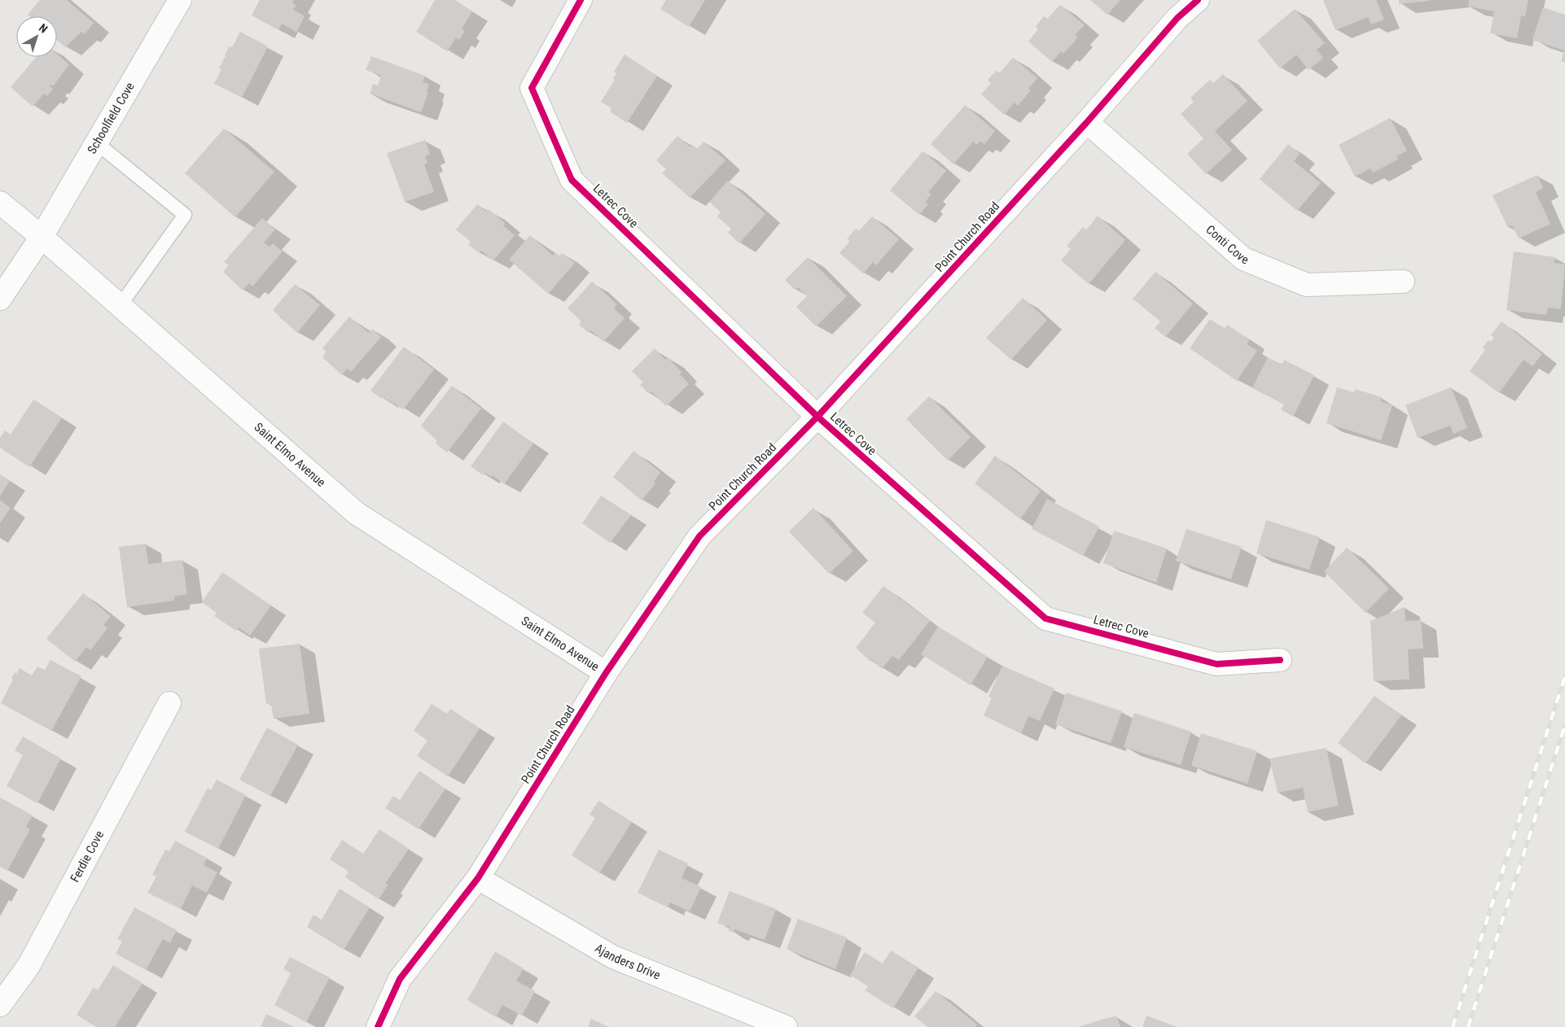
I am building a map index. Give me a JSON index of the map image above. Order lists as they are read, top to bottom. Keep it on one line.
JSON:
{"streets":{"street":["Schoolfield Cove","Letrec Cove","Point Church Road","Conti Cove","Saint Elmo Avenue","Ferdie Cove","Ajanders Drive"]},"crossings":[["Schoolfield Cove","Saint Elmo Avenue"],["Letrec Cove","Point Church Road"],["Point Church Road","Conti Cove"],["Point Church Road","Saint Elmo Avenue"],["Point Church Road","Ajanders Drive"]],"north":"top right"}
